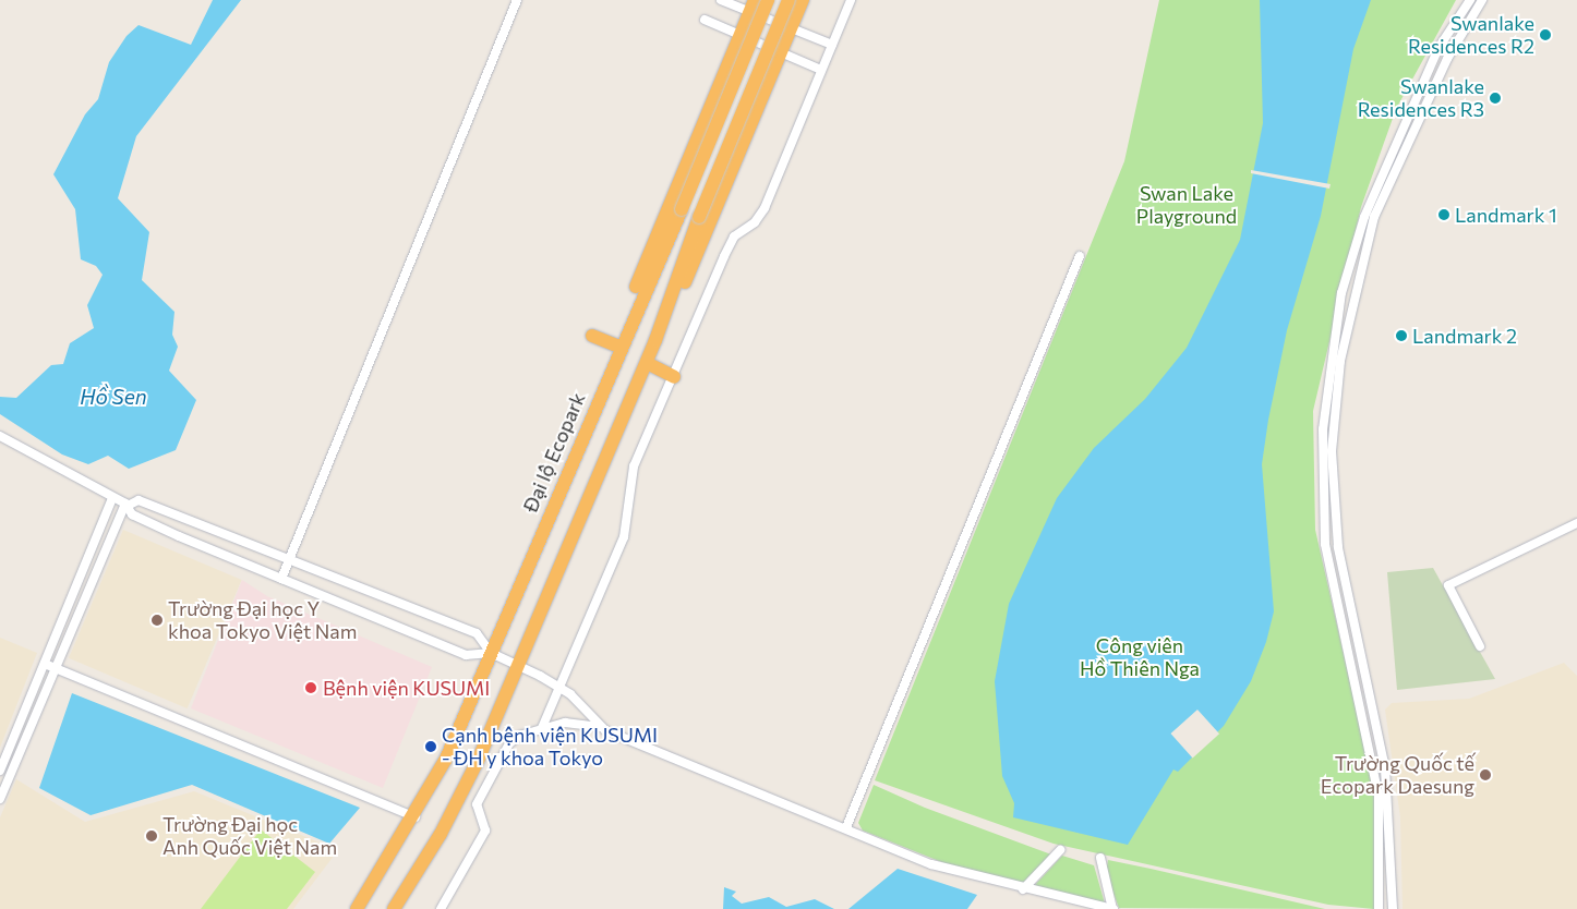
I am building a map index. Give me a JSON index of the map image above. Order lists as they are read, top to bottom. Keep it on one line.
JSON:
{"streets":{"highway":["Đại lộ Ecopark"]},"water":["Hồ Sen"],"parks":["Swan Lake Playground","Công viên Hồ Thiên Nga"],"places":["Swanlake Residences R2","Swanlake Residences R3","Landmark 1","Landmark 2","Trường Đại học Y khoa Tokyo Việt Nam","Bệnh viện KUSUMI","Cạnh bệnh viện KUSUMI - ĐH y khoa Tokyo","Trường Quốc tế Ecopark Daesung","Trường Đại học Anh Quốc Việt Nam"]}
